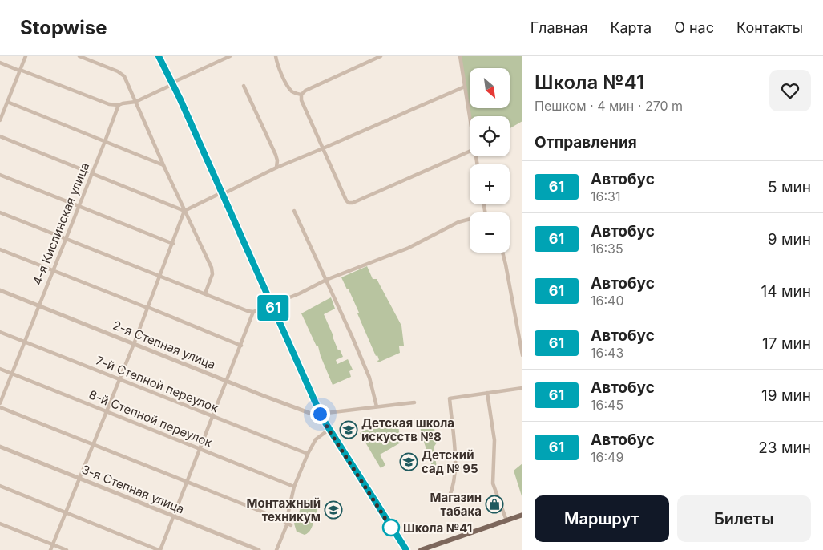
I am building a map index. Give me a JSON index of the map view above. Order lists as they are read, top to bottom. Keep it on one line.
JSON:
{"streets":{"street":["4-я Кислинская улица","2-я Степная улица","7-й Степной переулок","8-й Степной переулок","3-я Степная улица"]},"crossings":[["4-я Кислинская улица","2-я Степная улица"],["4-я Кислинская улица","7-й Степной переулок"],["4-я Кислинская улица","8-й Степной переулок"]],"places":{"school or university":["Детская школа искусств №8","Детский сад № 95","Монтажный техникум"],"shop":["Магазин табака"],"other":["Школа №41"]},"lines":["bus line 61"],"north":"bottom right","page":{"header":"Stopwise","nav":["Главная","Карта","О нас","Контакты"],"on_map":"61","heading":[["Школа №41","Пешком · 4 мин · 270 m"],"Отправления"],"map_buttons":["+","−"],"list":[{"mark":"61","name":"Автобус","note":"16:31","value":"5 мин"},{"mark":"61","name":"Автобус","note":"16:35","value":"9 мин"},{"mark":"61","name":"Автобус","note":"16:40","value":"14 мин"},{"mark":"61","name":"Автобус","note":"16:43","value":"17 мин"},{"mark":"61","name":"Автобус","note":"16:45","value":"19 мин"},{"mark":"61","name":"Автобус","note":"16:49","value":"23 мин"}],"buttons":["Маршрут","Билеты"]}}
